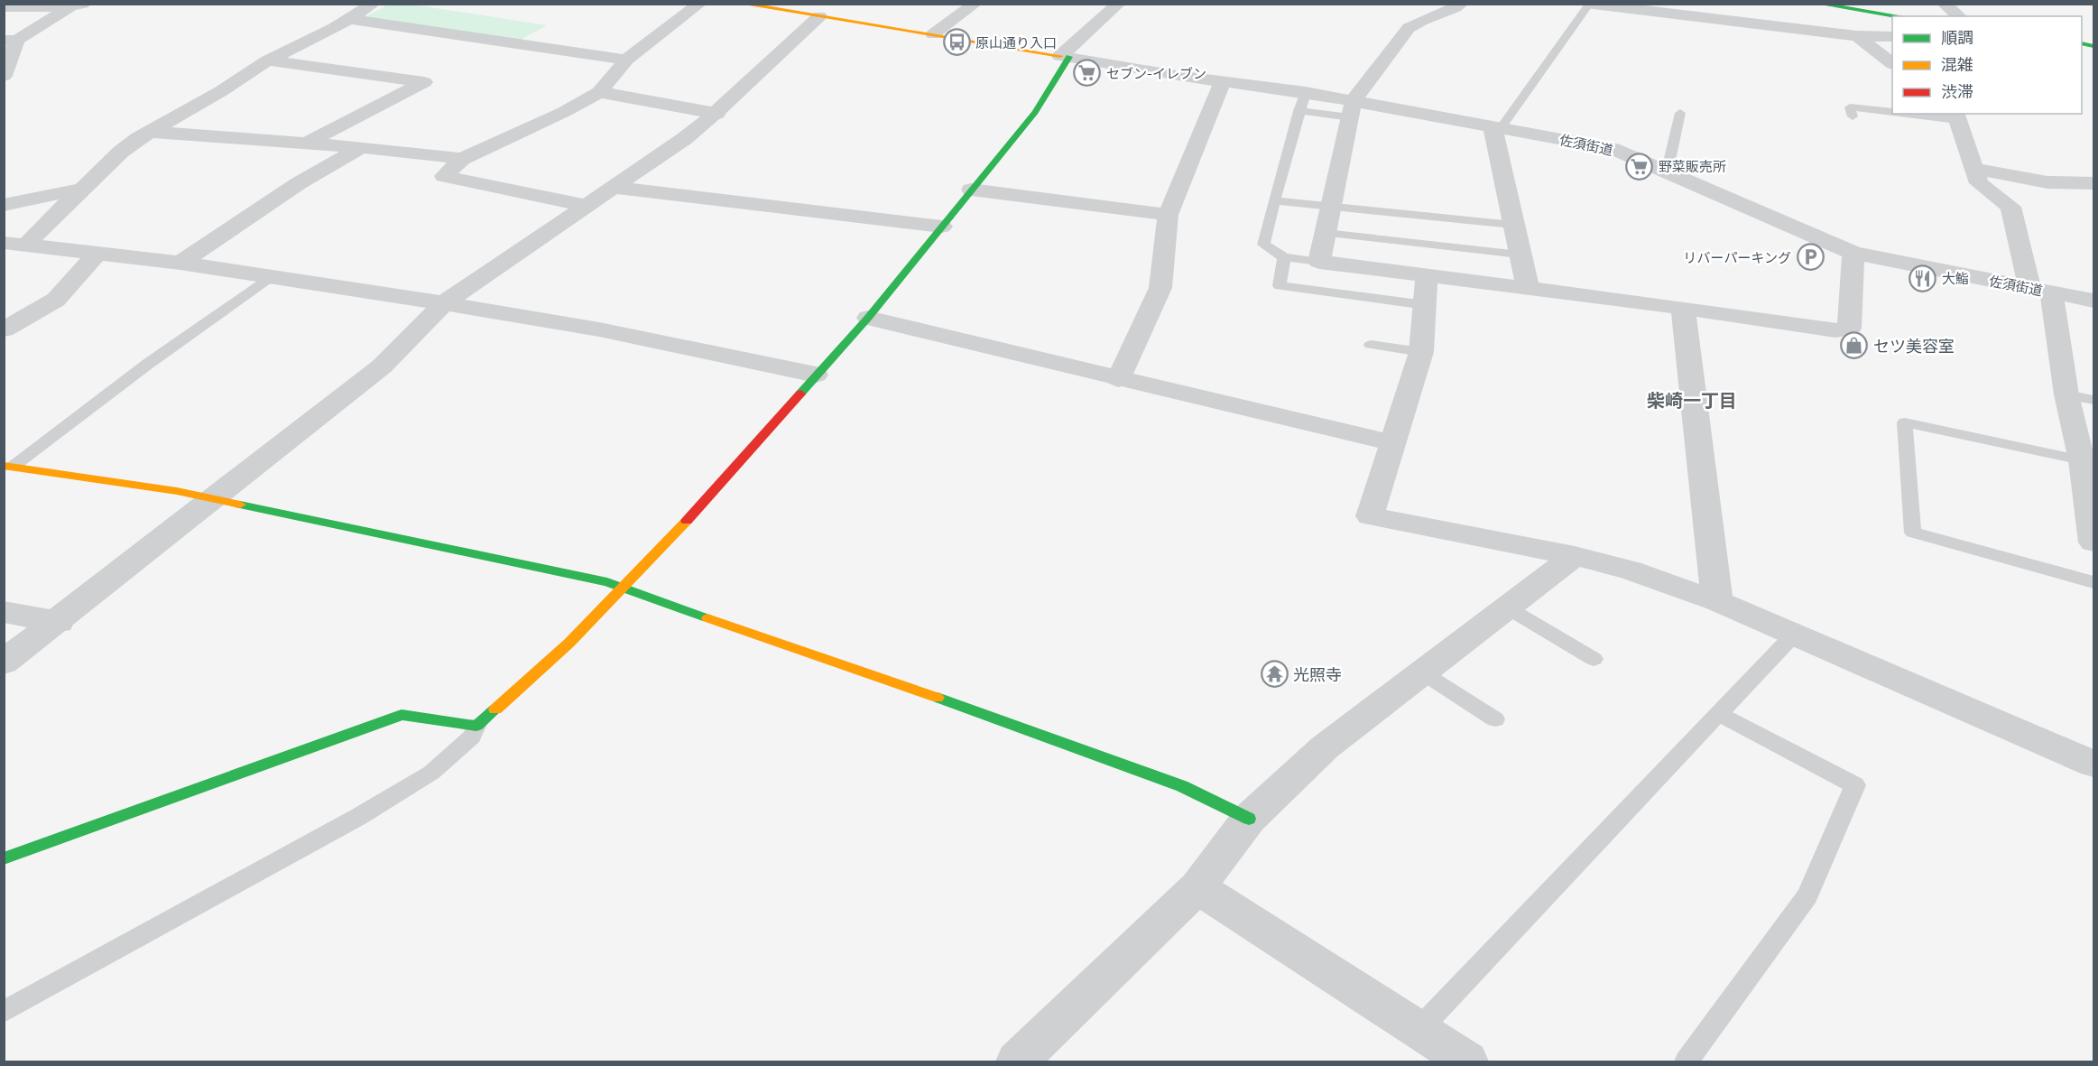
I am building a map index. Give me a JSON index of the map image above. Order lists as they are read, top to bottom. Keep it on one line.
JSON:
{"streets":{"street":["佐須街道"]},"districts":["柴崎一丁目"],"places":{"bus stop":["原山通り入口"],"supermarket":["セブン-イレブン","野菜販売所"],"parking":["リバーパーキング"],"restaurant":["大鮨"],"shop":["セツ美容室"],"temple":["光照寺"]},"legend":["順調","混雑","渋滞"]}
